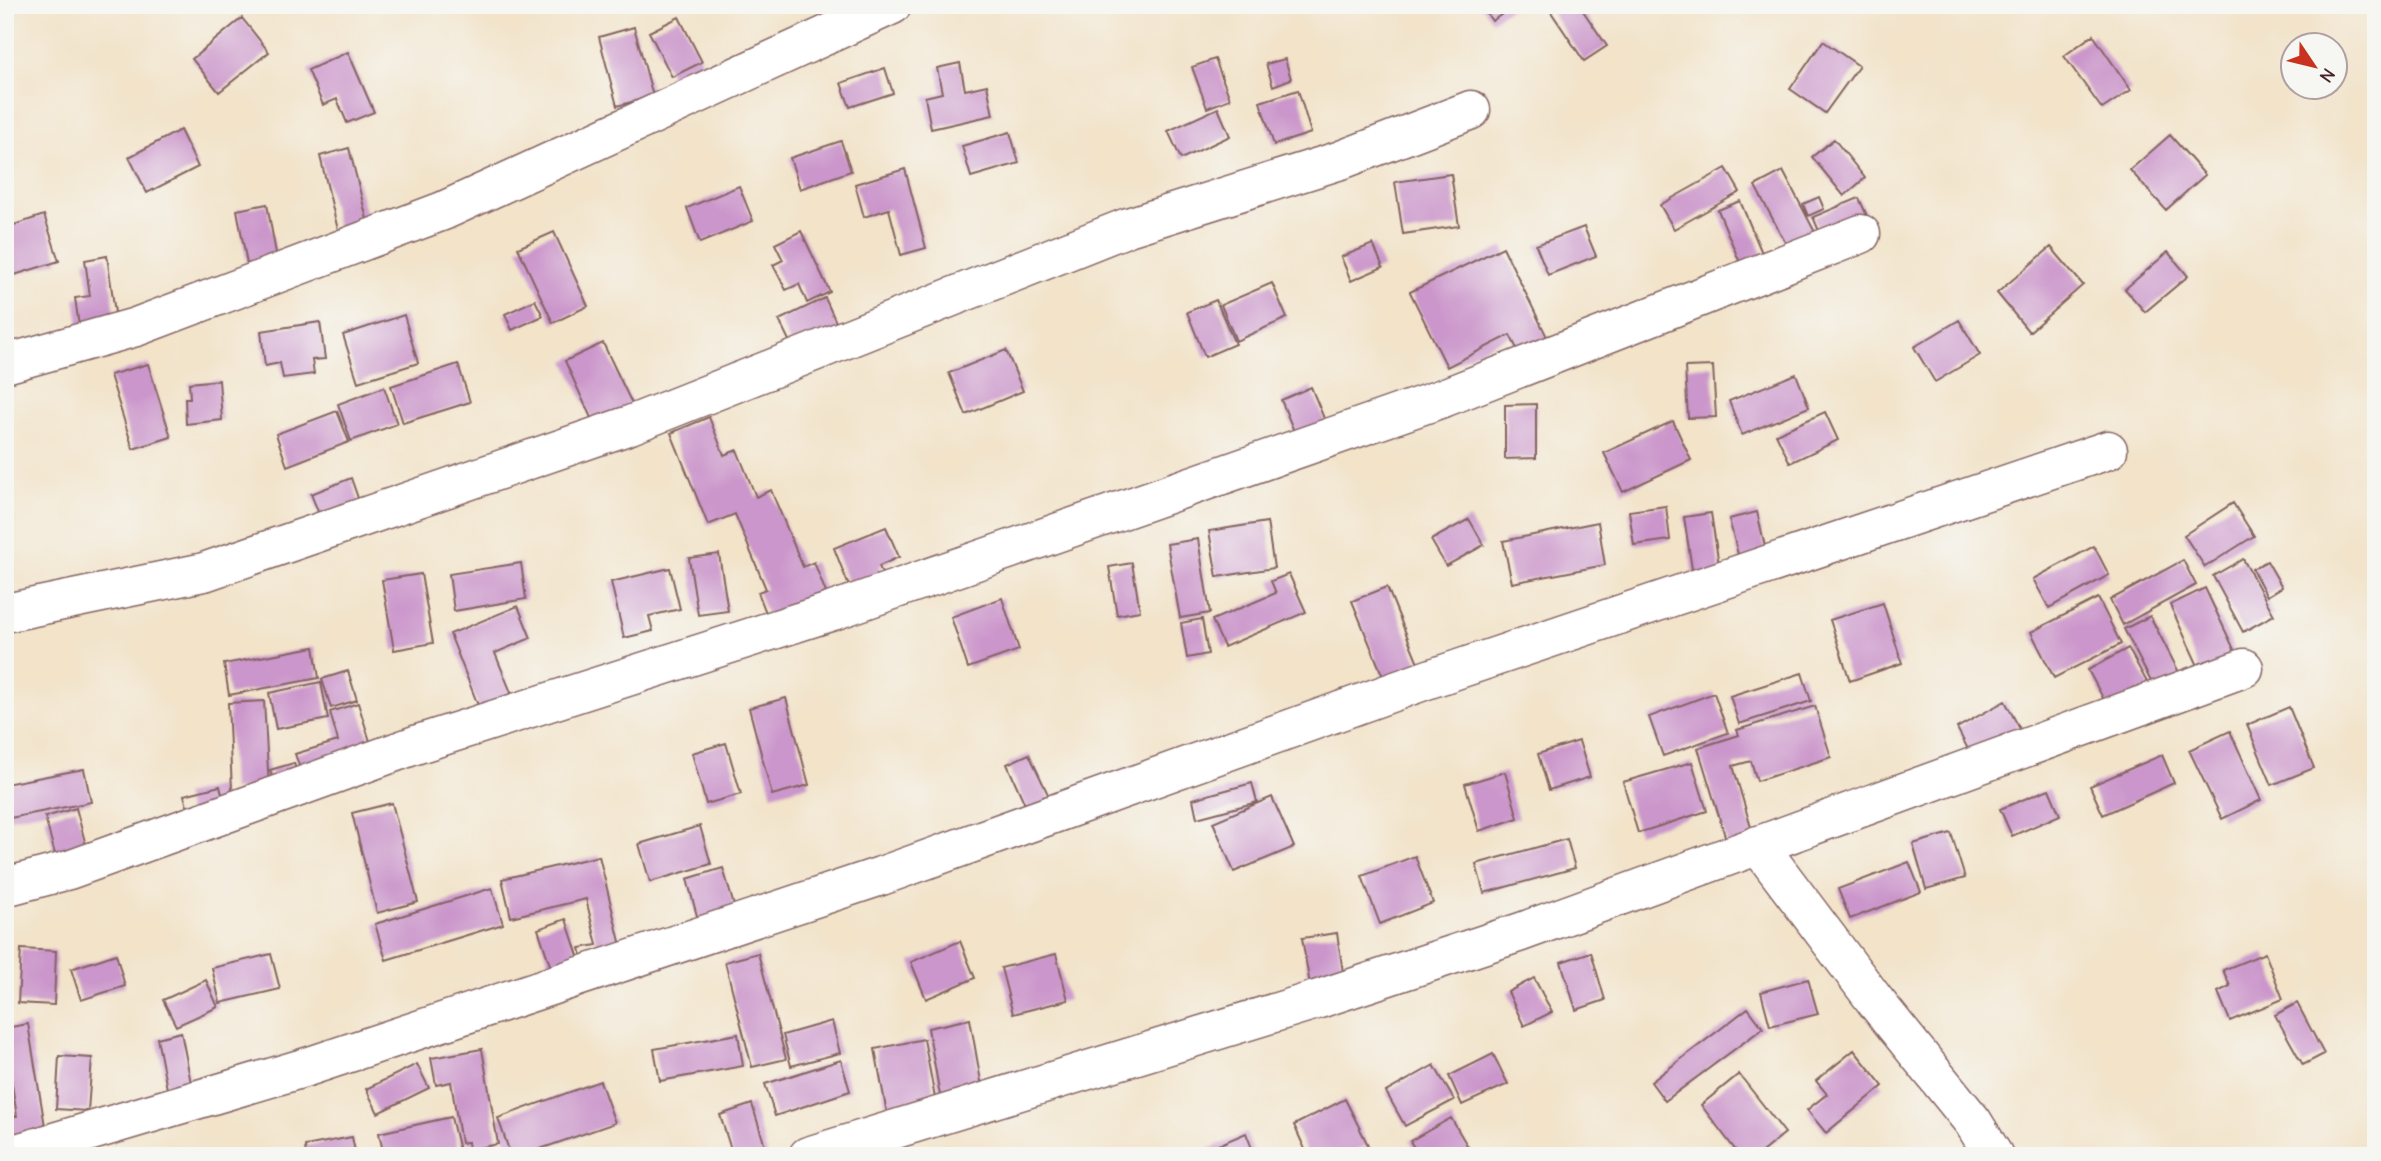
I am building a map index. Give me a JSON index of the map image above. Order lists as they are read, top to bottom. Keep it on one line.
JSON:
{"north":"bottom right"}
